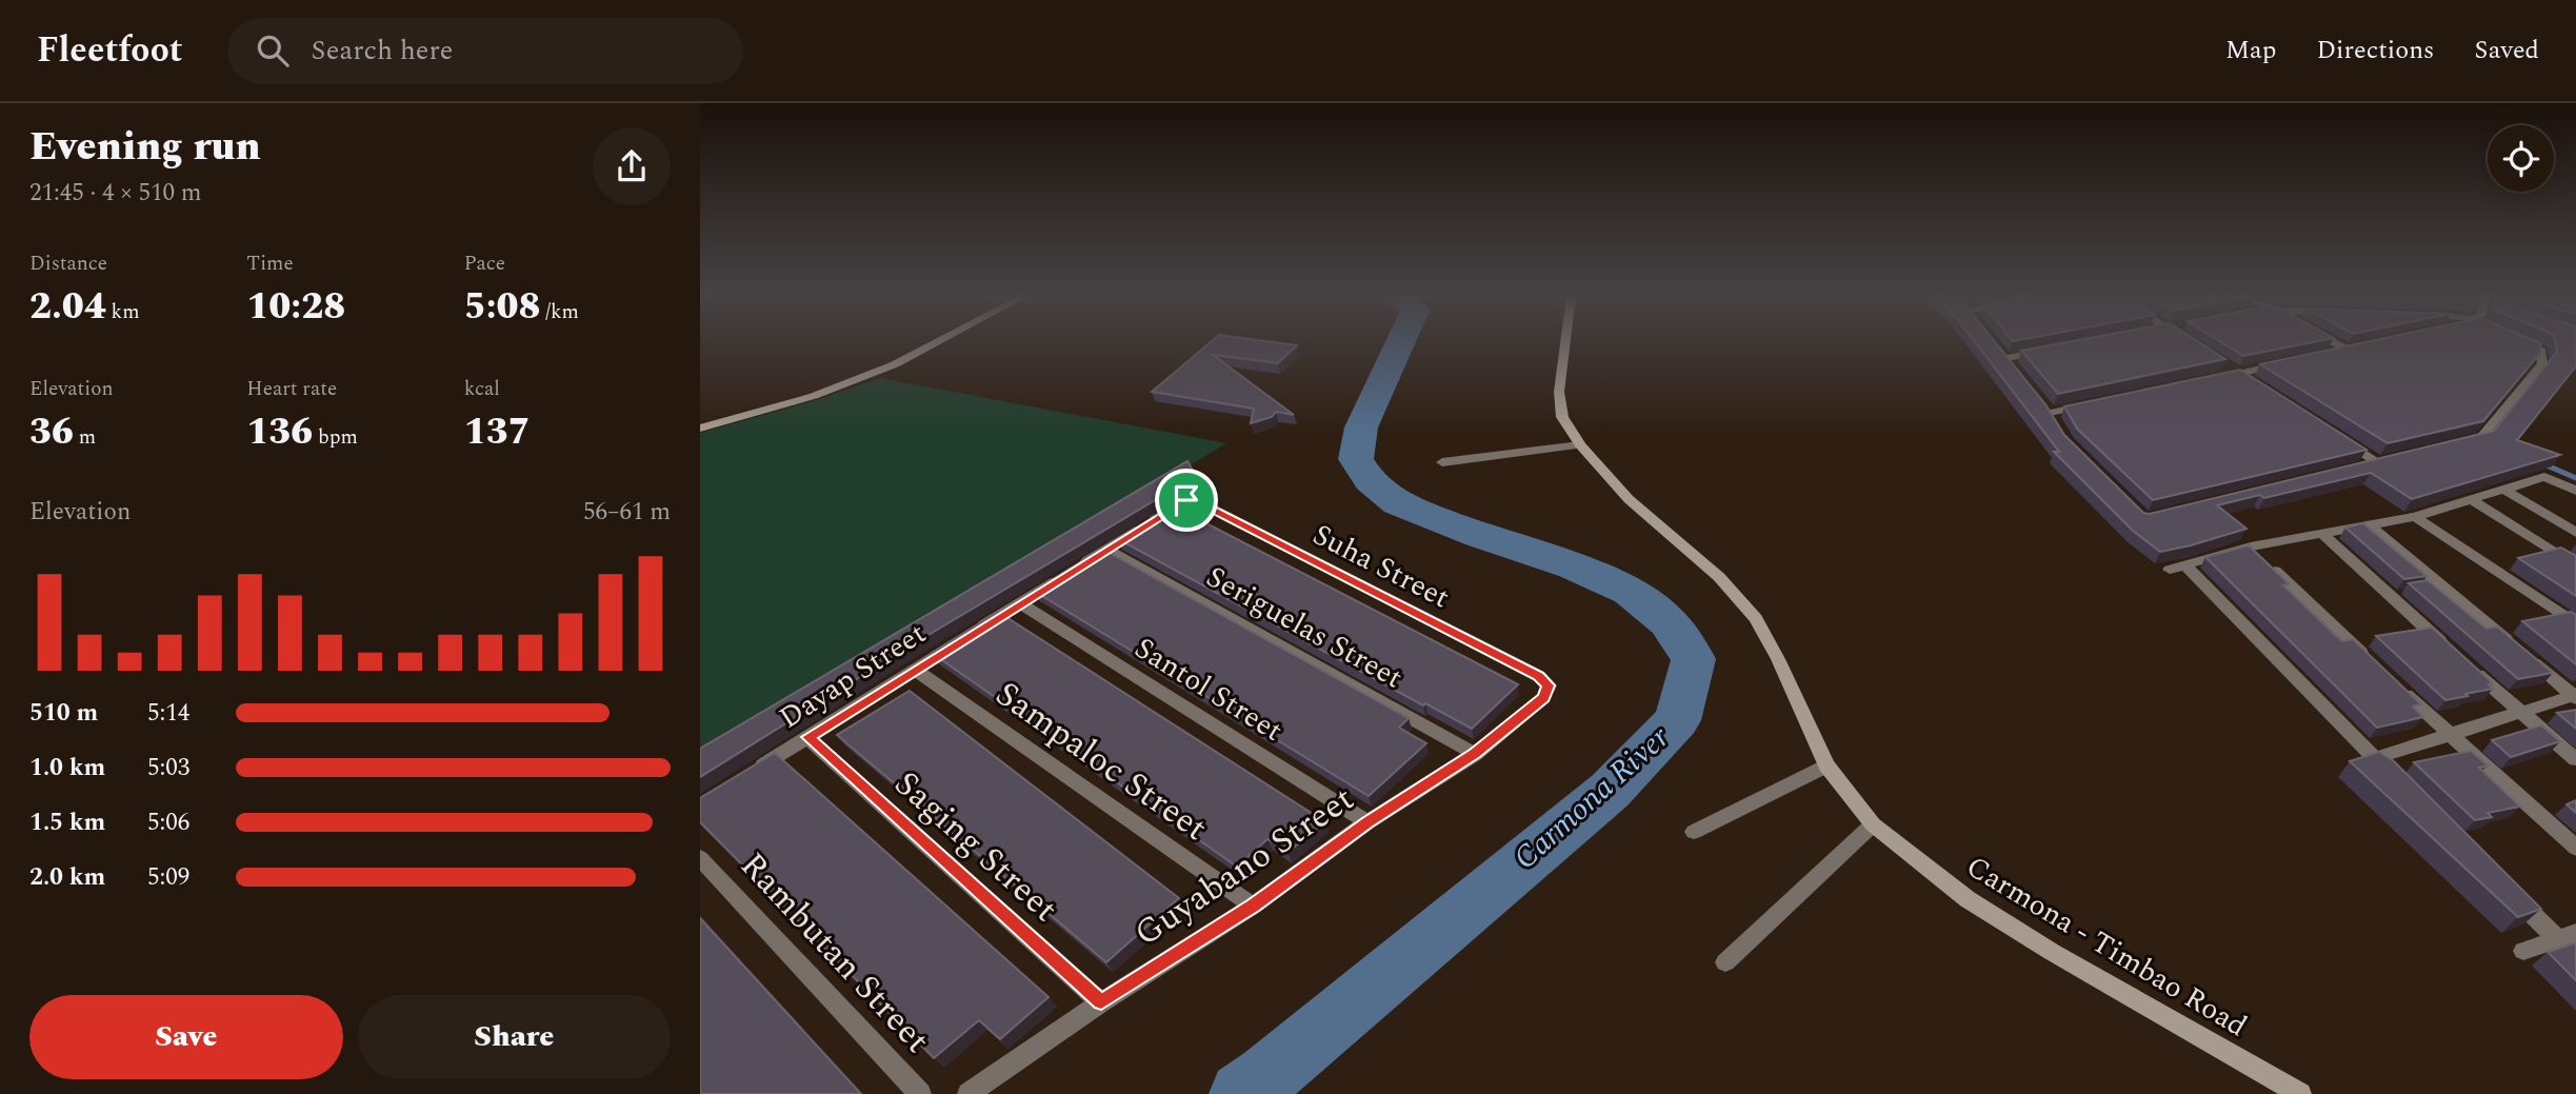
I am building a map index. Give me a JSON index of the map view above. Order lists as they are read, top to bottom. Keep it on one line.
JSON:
{"streets":{"main road":["Carmona - Timbao Road"],"street":["Suha Street","Seriguelas Street","Dayap Street","Santol Street","Sampaloc Street","Saging Street","Guyabano Street","Rambutan Street"]},"crossings":[["Suha Street","Dayap Street"],["Suha Street","Guyabano Street"],["Seriguelas Street","Dayap Street"],["Seriguelas Street","Guyabano Street"],["Dayap Street","Santol Street"],["Dayap Street","Sampaloc Street"],["Dayap Street","Saging Street"],["Santol Street","Guyabano Street"],["Sampaloc Street","Guyabano Street"],["Saging Street","Guyabano Street"]],"water":["Carmona River"],"page":{"header":"Fleetfoot","search":"Search here","nav":["Map","Directions","Saved"],"heading":["Evening run","21:45 · 4 × 510 m"],"stats":[["Distance","2.04 km"],["Time","10:28"],["Pace","5:08 /km"],["Elevation","36 m"],["Heart rate","136 bpm"],["kcal","137"]],"chart":["Elevation","56–61 m"],"list":[{"name":"510 m","note":"5:14"},{"name":"1.0 km","note":"5:03"},{"name":"1.5 km","note":"5:06"},{"name":"2.0 km","note":"5:09"}],"buttons":["Save","Share"]}}
